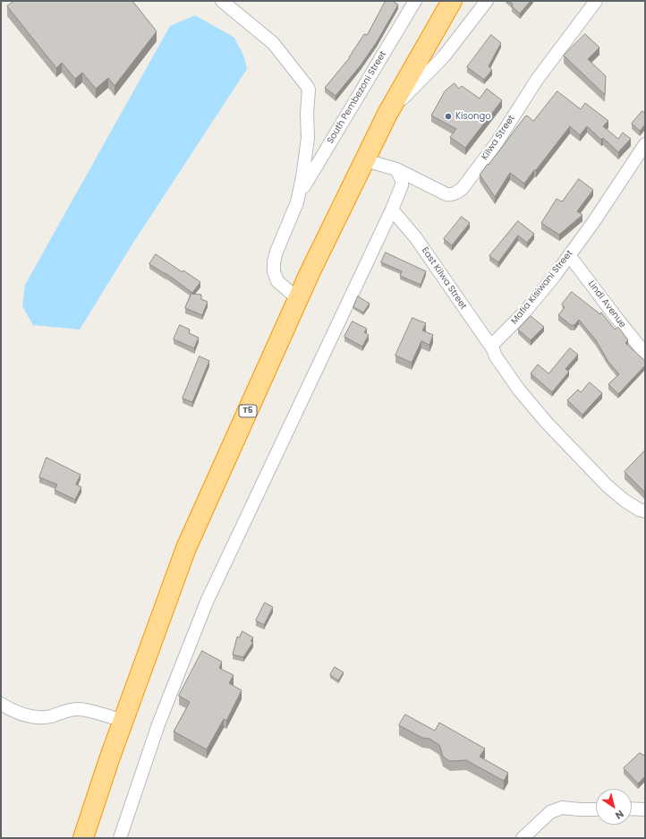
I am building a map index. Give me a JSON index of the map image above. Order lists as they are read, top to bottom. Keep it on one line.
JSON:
{"streets":{"highway":["T5"],"street":["South Pembezoni Street","Kilwa Street","East Kilwa Street","Mafia Kisiwani Street","Lindi Avenue"]},"crossings":[["Kilwa Street","T5"],["East Kilwa Street","Mafia Kisiwani Street"],["Mafia Kisiwani Street","Lindi Avenue"]],"places":["Kisongo"],"north":"bottom right"}
